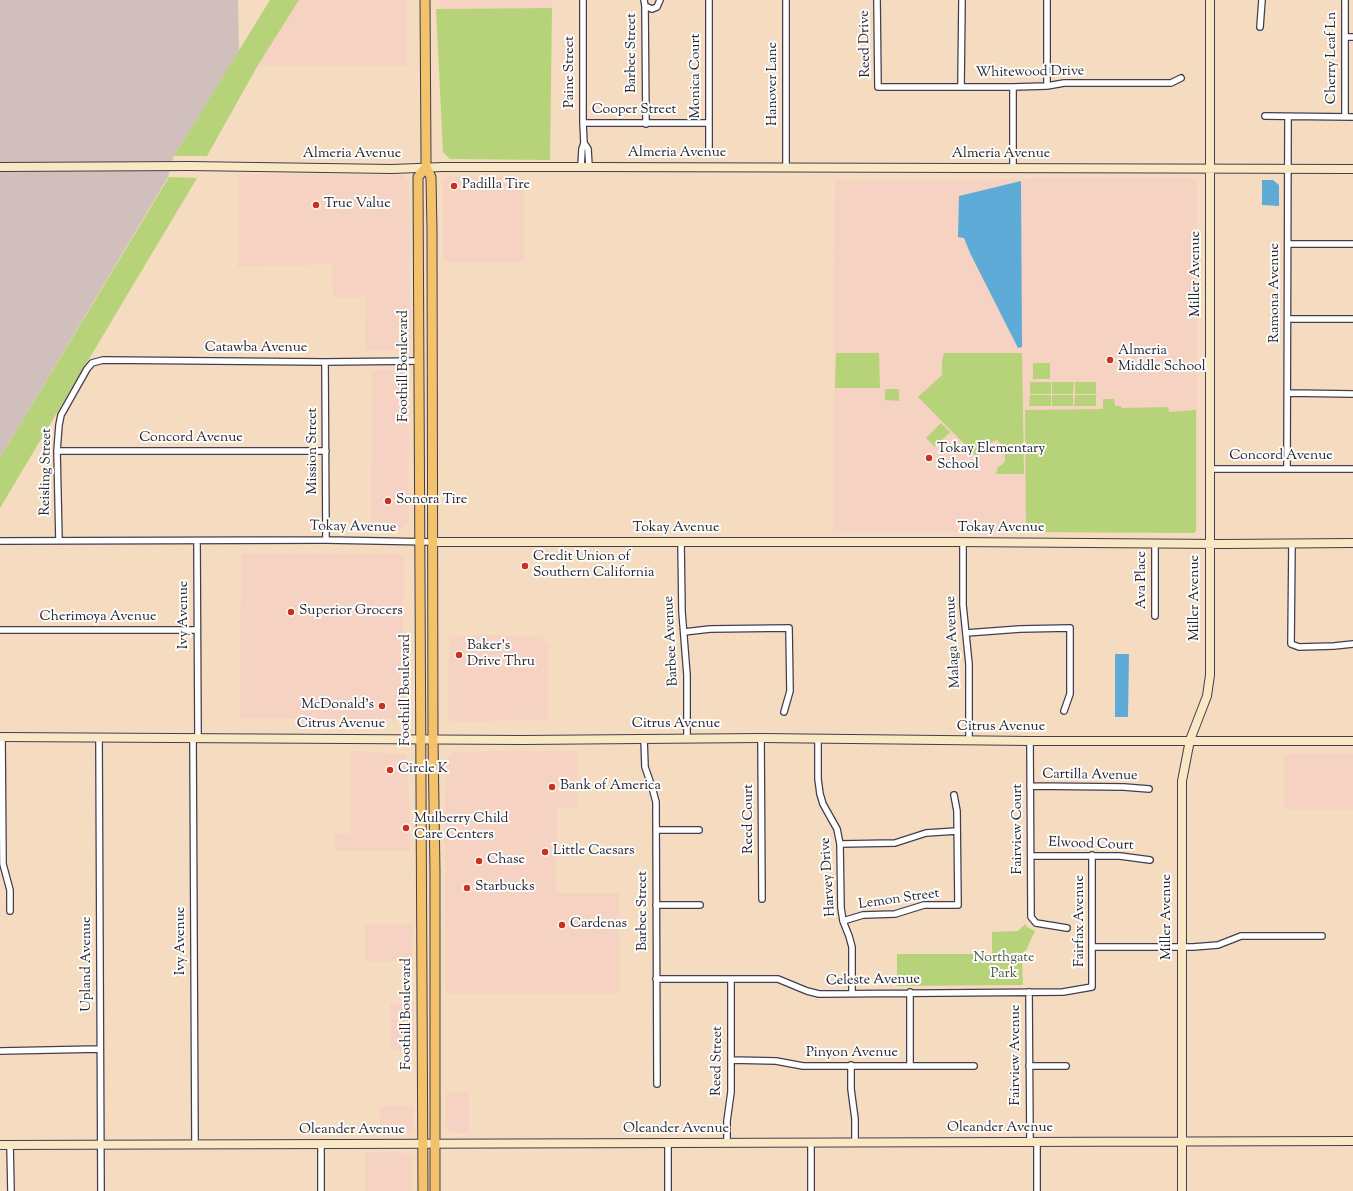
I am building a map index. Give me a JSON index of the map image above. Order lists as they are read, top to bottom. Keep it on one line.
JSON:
{"streets":{"main road":["Foothill Boulevard"],"street":["Reed Drive","Barbee Street","Cherry Leaf Ln","Paine Street","Whitewood Drive","Monica Court","Hanover Lane","Cooper Street","Almeria Avenue","Miller Avenue","Ramona Avenue","Catawba Avenue","Concord Avenue","Mission Street","Reisling Street","Tokay Avenue","Ava Place","Ivy Avenue","Cherimoya Avenue","Barbee Avenue","Malaga Avenue","Citrus Avenue","Cartilla Avenue","Reed Court","Fairview Court","Elwood Court","Harvey Drive","Lemon Street","Fairfax Avenue","Upland Avenue","Celeste Avenue","Pinyon Avenue","Fairview Avenue","Reed Street","Oleander Avenue"]},"crossings":[["Reed Drive","Whitewood Drive"],["Barbee Street","Cooper Street"],["Barbee Street","Citrus Avenue"],["Barbee Street","Celeste Avenue"],["Paine Street","Cooper Street"],["Paine Street","Almeria Avenue"],["Monica Court","Cooper Street"],["Hanover Lane","Almeria Avenue"],["Almeria Avenue","Miller Avenue"],["Almeria Avenue","Ramona Avenue"],["Almeria Avenue","Foothill Boulevard"],["Miller Avenue","Concord Avenue"],["Miller Avenue","Tokay Avenue"],["Miller Avenue","Citrus Avenue"],["Miller Avenue","Oleander Avenue"],["Ramona Avenue","Concord Avenue"],["Catawba Avenue","Foothill Boulevard"],["Catawba Avenue","Mission Street"],["Catawba Avenue","Reisling Street"],["Foothill Boulevard","Tokay Avenue"],["Foothill Boulevard","Citrus Avenue"],["Foothill Boulevard","Oleander Avenue"],["Concord Avenue","Mission Street"],["Concord Avenue","Reisling Street"],["Mission Street","Tokay Avenue"],["Reisling Street","Tokay Avenue"],["Tokay Avenue","Ava Place"],["Tokay Avenue","Ivy Avenue"],["Tokay Avenue","Barbee Avenue"],["Tokay Avenue","Malaga Avenue"],["Ivy Avenue","Cherimoya Avenue"],["Ivy Avenue","Citrus Avenue"],["Ivy Avenue","Oleander Avenue"],["Barbee Avenue","Citrus Avenue"],["Malaga Avenue","Citrus Avenue"],["Citrus Avenue","Reed Court"],["Citrus Avenue","Fairview Court"],["Citrus Avenue","Harvey Drive"],["Citrus Avenue","Upland Avenue"],["Cartilla Avenue","Fairview Court"],["Fairview Court","Elwood Court"],["Elwood Court","Fairfax Avenue"],["Harvey Drive","Lemon Street"],["Harvey Drive","Celeste Avenue"],["Fairfax Avenue","Celeste Avenue"],["Upland Avenue","Oleander Avenue"],["Celeste Avenue","Fairview Avenue"],["Celeste Avenue","Reed Street"],["Pinyon Avenue","Reed Street"],["Fairview Avenue","Oleander Avenue"],["Reed Street","Oleander Avenue"]],"parks":["Northgate Park"],"places":["Padilla Tire","True Value","Almeria Middle School","Tokay Elementary School","Sonora Tire","Credit Union of Southern California","Superior Grocers","Baker's Drive Thru","McDonald's","Circle K","Bank of America","Mulberry Child Care Centers","Little Caesars","Chase","Starbucks","Cardenas"]}
